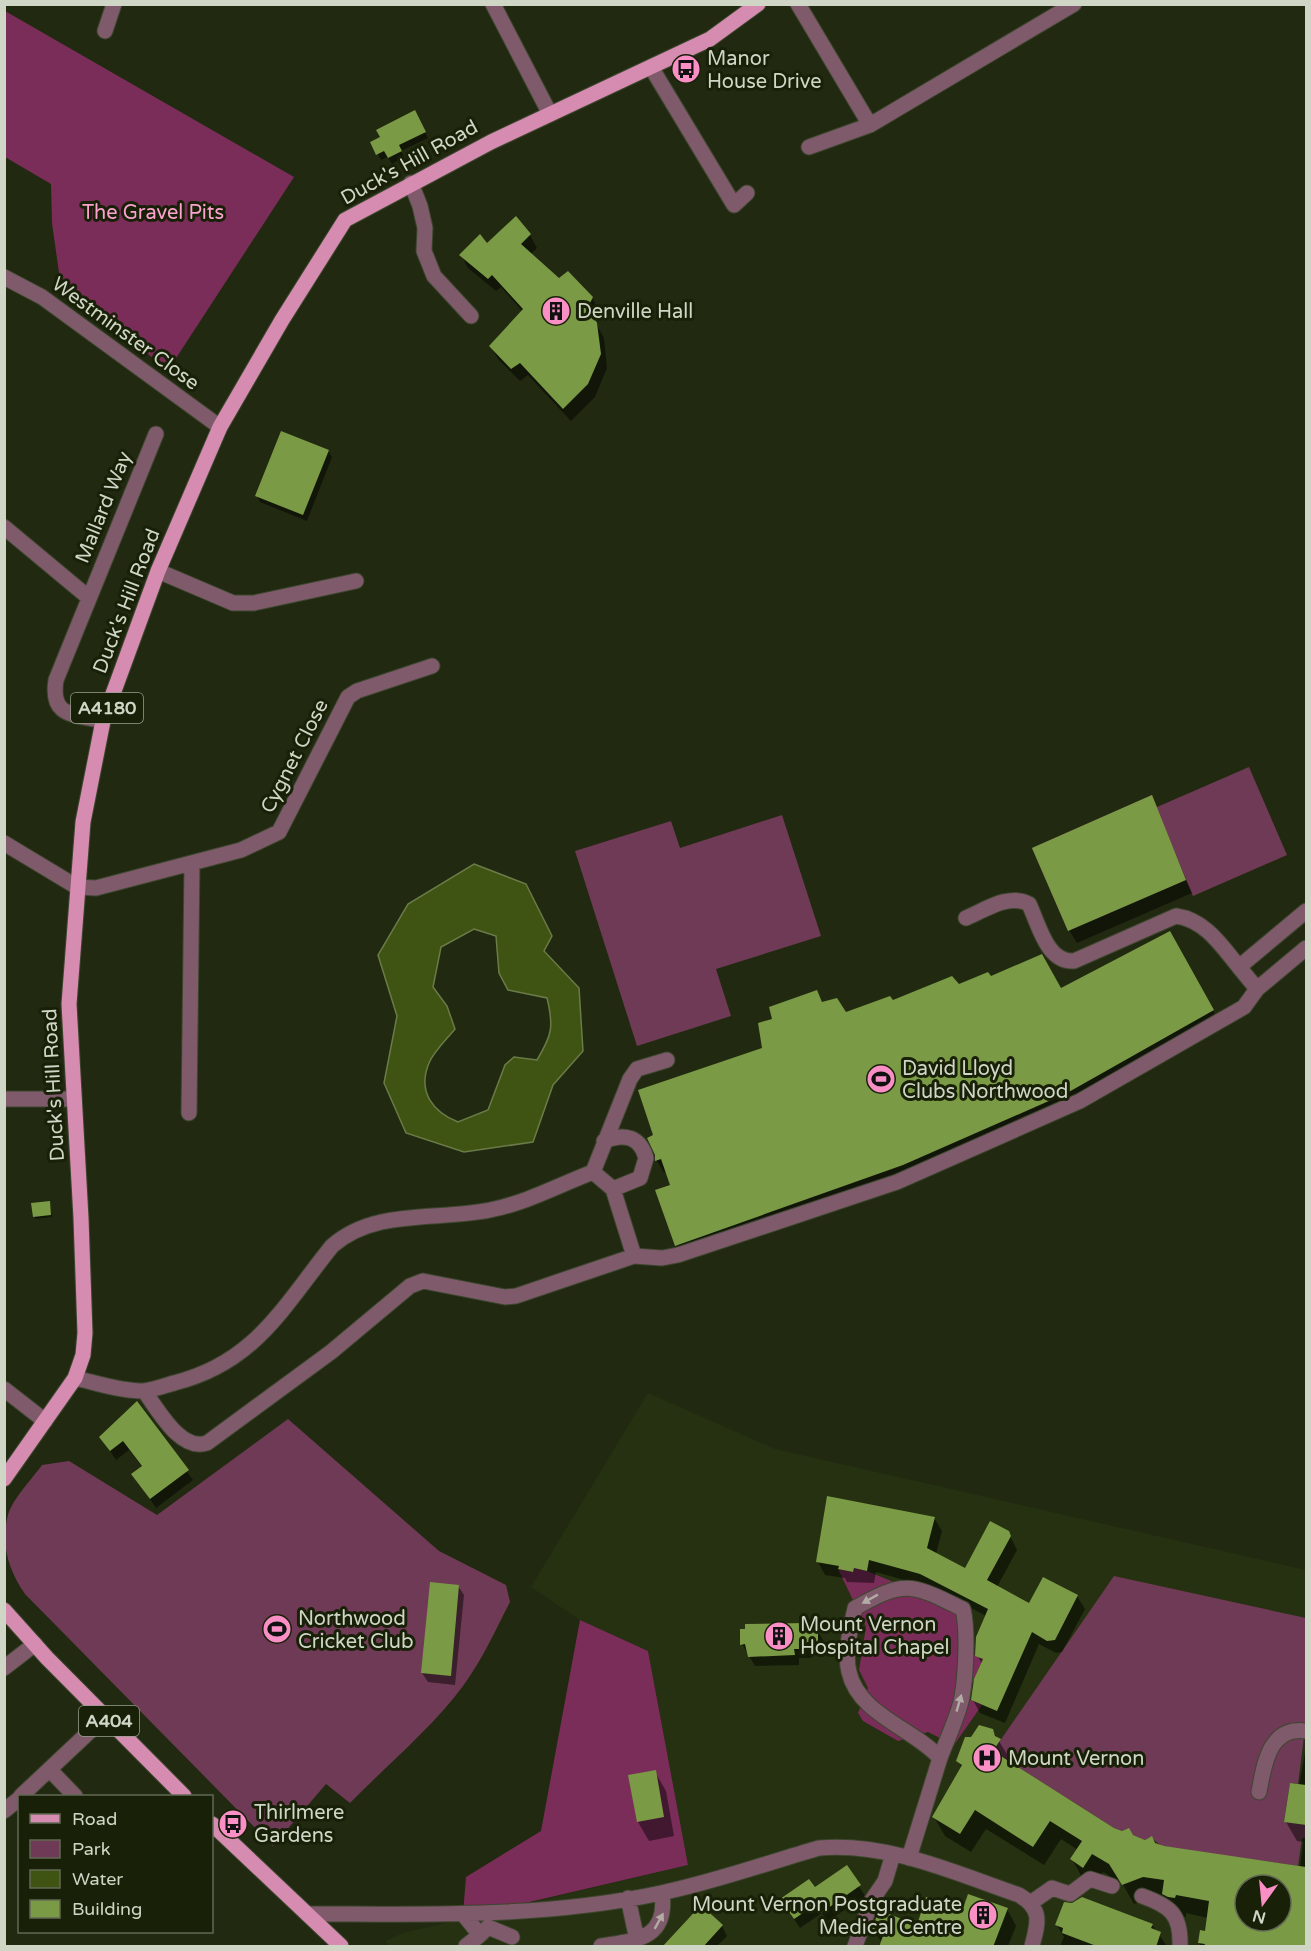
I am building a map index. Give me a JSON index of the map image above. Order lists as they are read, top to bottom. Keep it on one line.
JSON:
{"streets":{"main road":["Duck's Hill Road","A4180","A404"],"street":["Westminster Close","Mallard Way","Cygnet Close"]},"crossings":[["Duck's Hill Road","Westminster Close"],["Duck's Hill Road","Mallard Way"],["Duck's Hill Road","Cygnet Close"]],"parks":["The Gravel Pits"],"places":{"bus stop":["Manor House Drive","Thirlmere Gardens"],"building":["Denville Hall","Mount Vernon Hospital Chapel","Mount Vernon Postgraduate Medical Centre"],"sports":["David Lloyd Clubs Northwood","Northwood Cricket Club"],"hospital":["Mount Vernon"]},"legend":["Road","Park","Water","Building"],"north":"bottom"}
